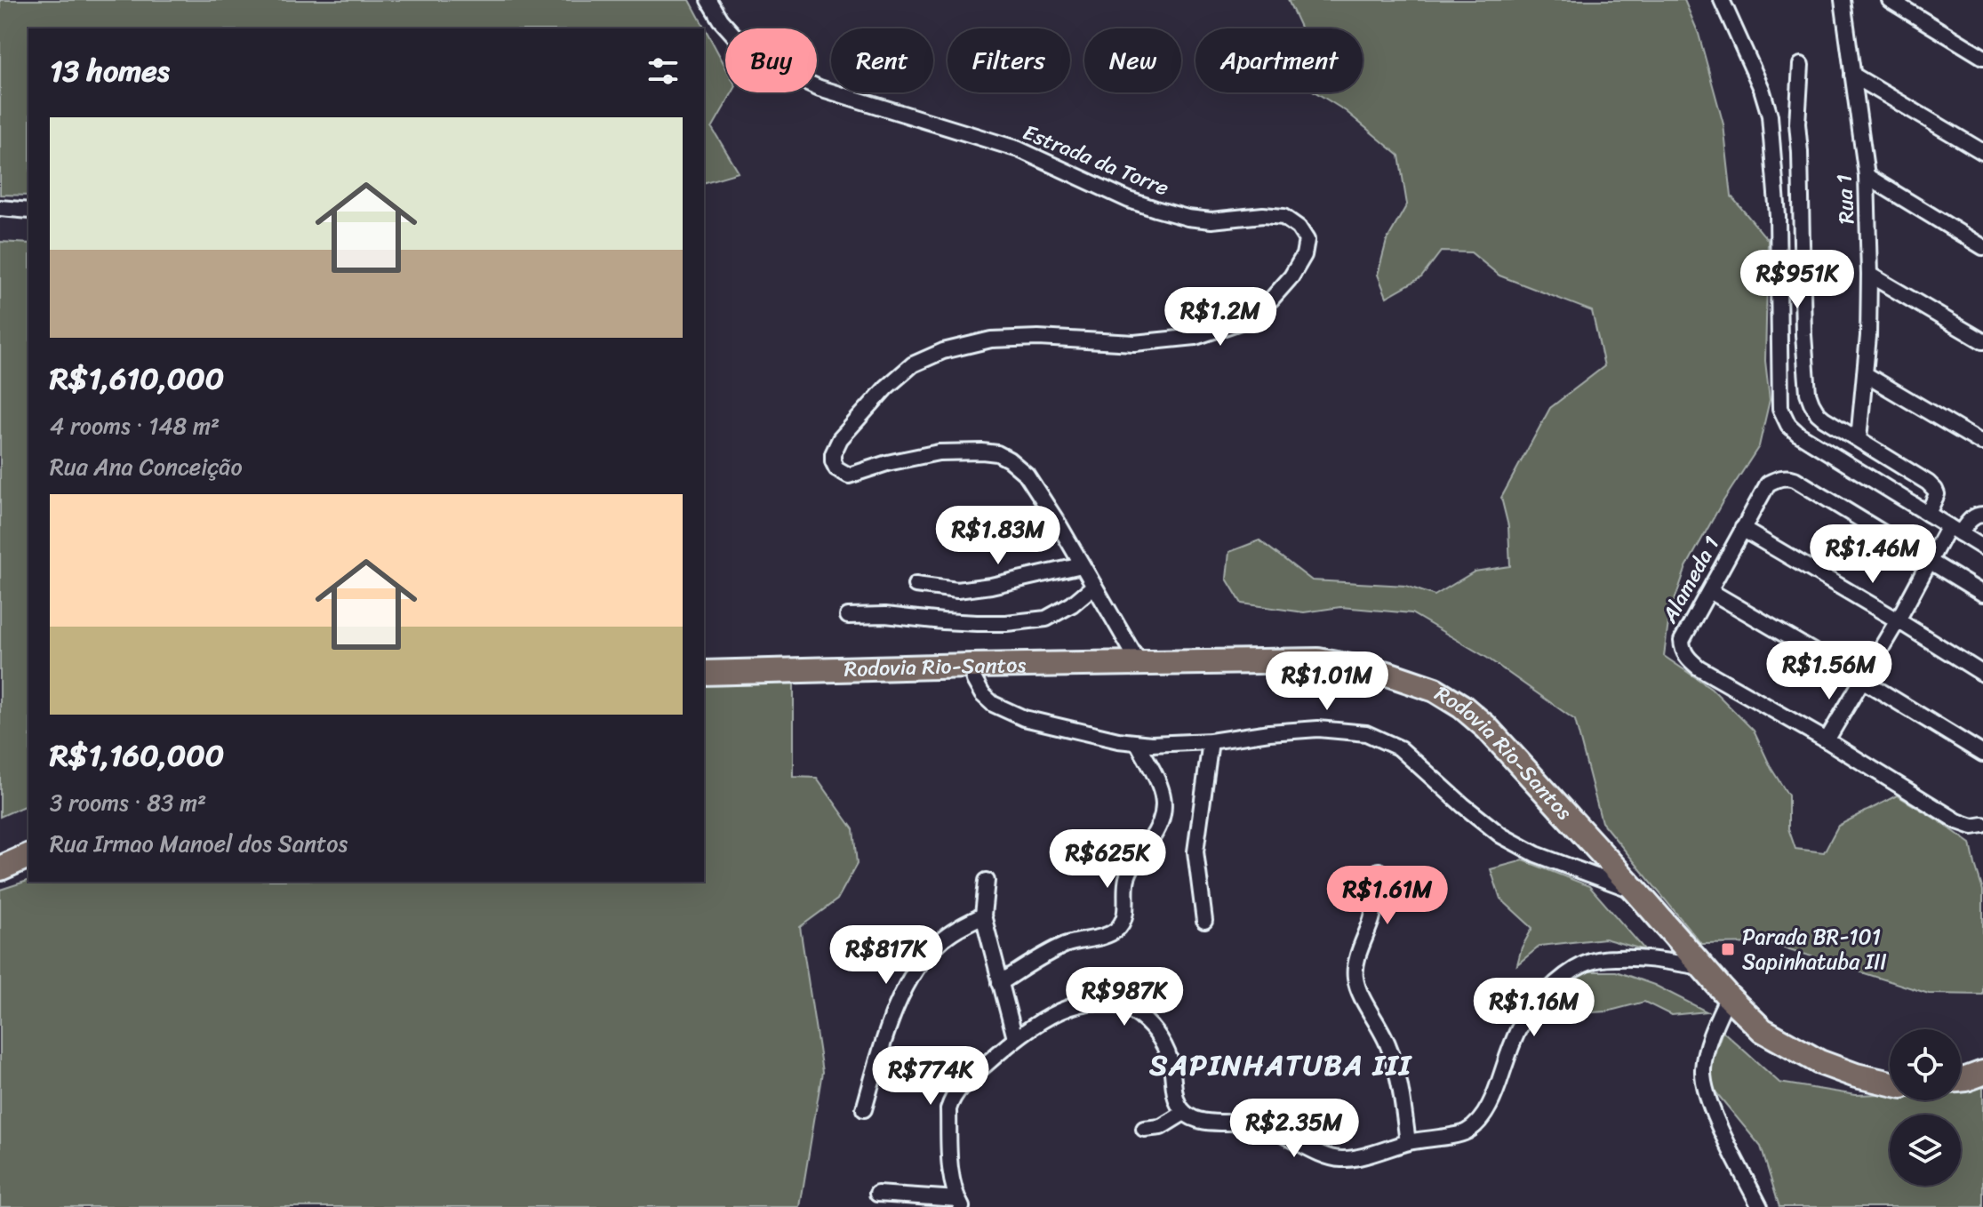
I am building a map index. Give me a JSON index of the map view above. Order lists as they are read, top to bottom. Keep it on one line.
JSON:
{"streets":{"highway":["Rodovia Rio-Santos"],"street":["Estrada da Torre","Rua 1","Alameda 1"]},"crossings":[["Estrada da Torre","Rodovia Rio-Santos"]],"districts":["SAPINHATUBA III"],"places":{"transit":["Parada BR-101 Sapinhatuba III"]},"page":{"chip":["Buy","Rent","Filters","New","Apartment"],"heading":"13 homes","list":[{"name":"R$1,610,000","note":"4 rooms · 148 m² · Rua Ana Conceição"},{"name":"R$1,160,000","note":"3 rooms · 83 m² · Rua Irmao Manoel dos Santos"}],"price":["R$951K","R$1.2M","R$1.83M","R$1.46M","R$1.56M","R$1.01M","R$625K","R$1.61M","R$817K","R$987K","R$1.16M","R$774K","R$2.35M"]}}
